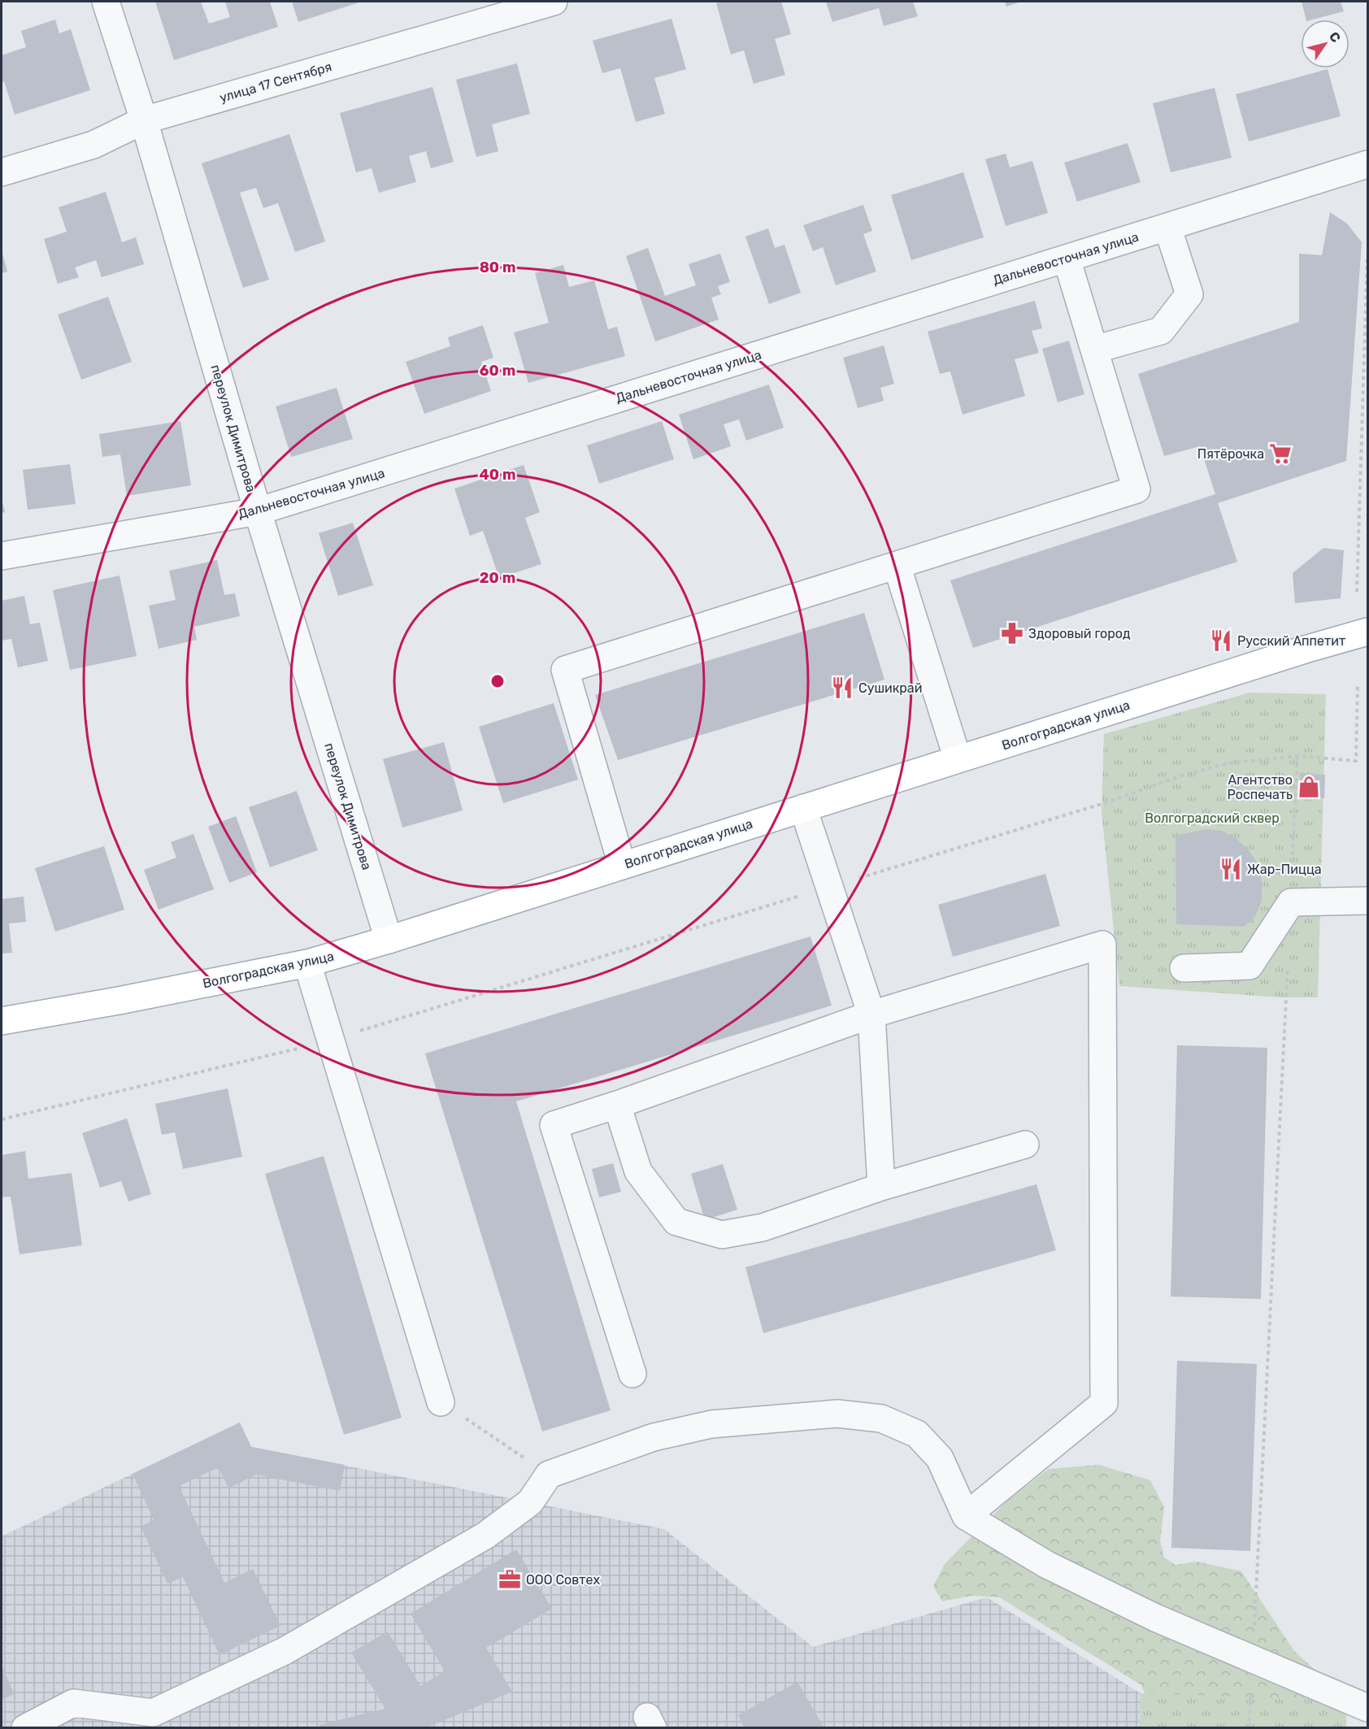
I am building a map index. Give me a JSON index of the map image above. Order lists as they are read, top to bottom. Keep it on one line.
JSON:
{"streets":{"main road":["Волгоградская улица"],"street":["улица 17 Сентября","Дальневосточная улица","переулок Димитрова"]},"crossings":[["улица 17 Сентября","переулок Димитрова"],["Дальневосточная улица","переулок Димитрова"],["переулок Димитрова","Волгоградская улица"]],"parks":["Волгоградский сквер"],"places":{"supermarket":["Пятёрочка"],"pharmacy":["Здоровый город"],"restaurant":["Русский Аппетит","Сушикрай","Жар-Пицца"],"shop":["Агентство Роспечать"],"office":["ООО Совтех"]},"north":"top right","rings":["80 m","60 m","40 m","20 m"]}
